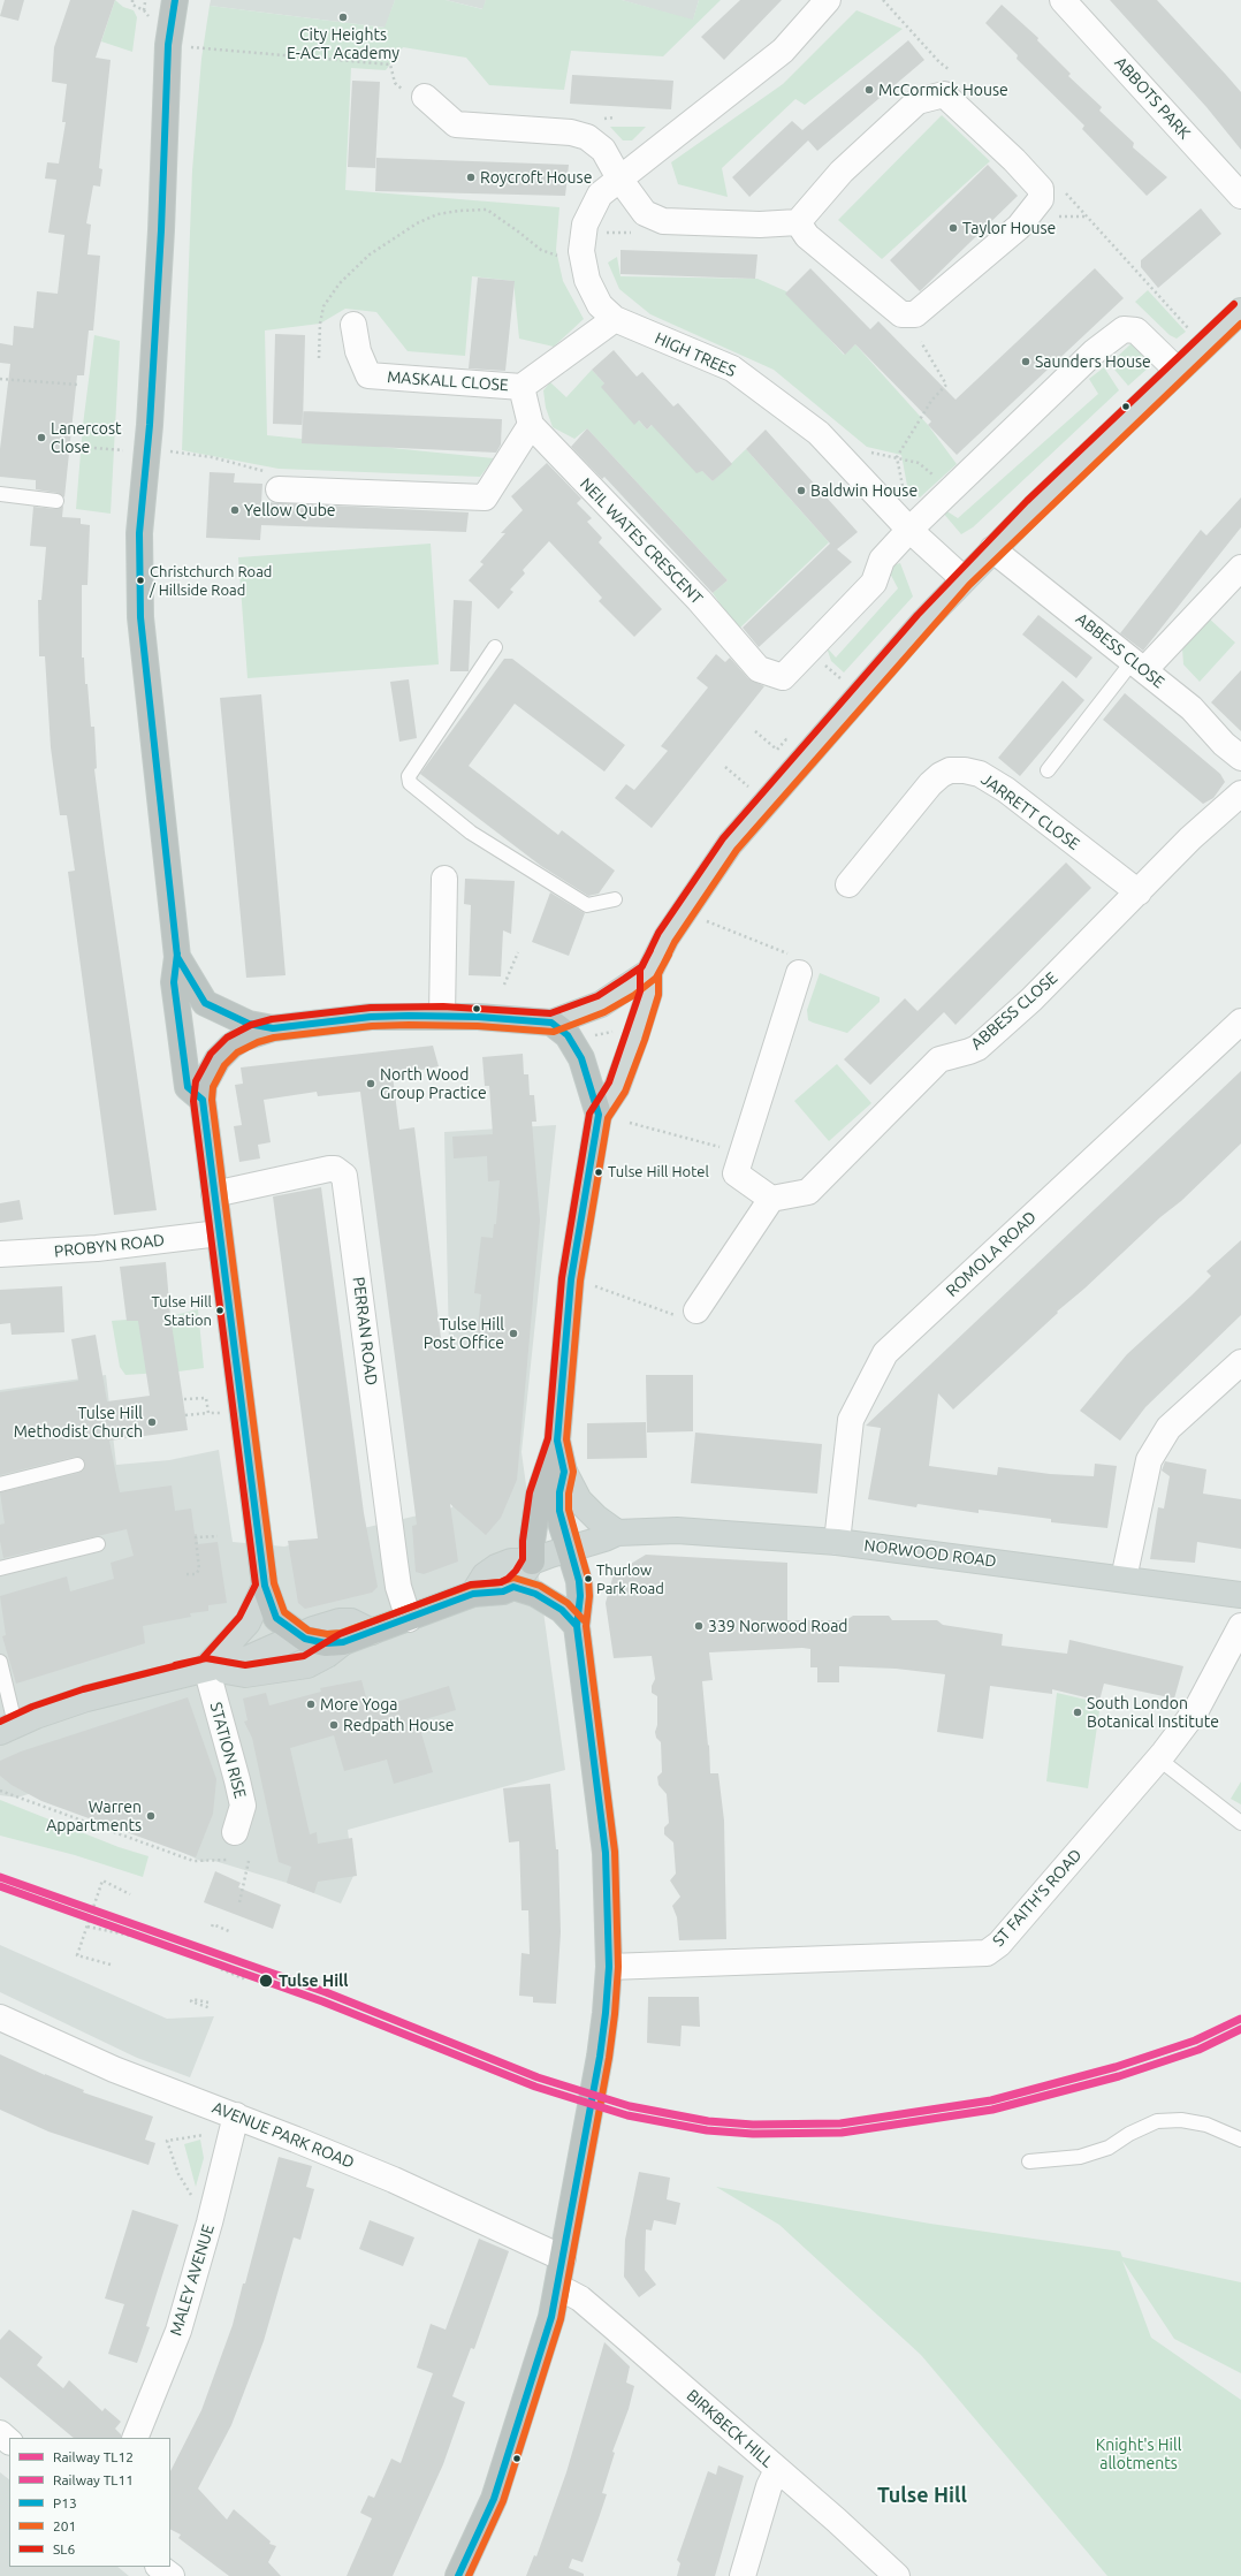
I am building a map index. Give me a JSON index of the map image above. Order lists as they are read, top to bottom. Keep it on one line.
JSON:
{"streets":{"main road":["NORWOOD ROAD"],"street":["ABBOTS PARK","HIGH TREES","MASKALL CLOSE","NEIL WATES CRESCENT","ABBESS CLOSE","JARRETT CLOSE","PROBYN ROAD","ROMOLA ROAD","PERRAN ROAD","STATION RISE","ST FAITH'S ROAD","AVENUE PARK ROAD","MALEY AVENUE","BIRKBECK HILL"]},"crossings":[["HIGH TREES","MASKALL CLOSE"],["HIGH TREES","NEIL WATES CRESCENT"],["ABBESS CLOSE","JARRETT CLOSE"],["ROMOLA ROAD","NORWOOD ROAD"],["AVENUE PARK ROAD","MALEY AVENUE"]],"districts":["Tulse Hill"],"parks":["Knight's Hill allotments"],"places":["City Heights E-ACT Academy","McCormick House","Roycroft House","Taylor House","Saunders House","Lanercost Close","Baldwin House","Yellow Qube","Christchurch Road / Hillside Road","North Wood Group Practice","Tulse Hill Hotel","Tulse Hill Station","Tulse Hill Post Office","Tulse Hill Methodist Church","Thurlow Park Road","339 Norwood Road","More Yoga","South London Botanical Institute","Redpath House","Warren Appartments","Tulse Hill"],"lines":["transit line P13","transit line SL6","transit line 201","rail line TL12","rail line TL11"],"legend":["Railway TL12","Railway TL11","P13","201","SL6"]}
